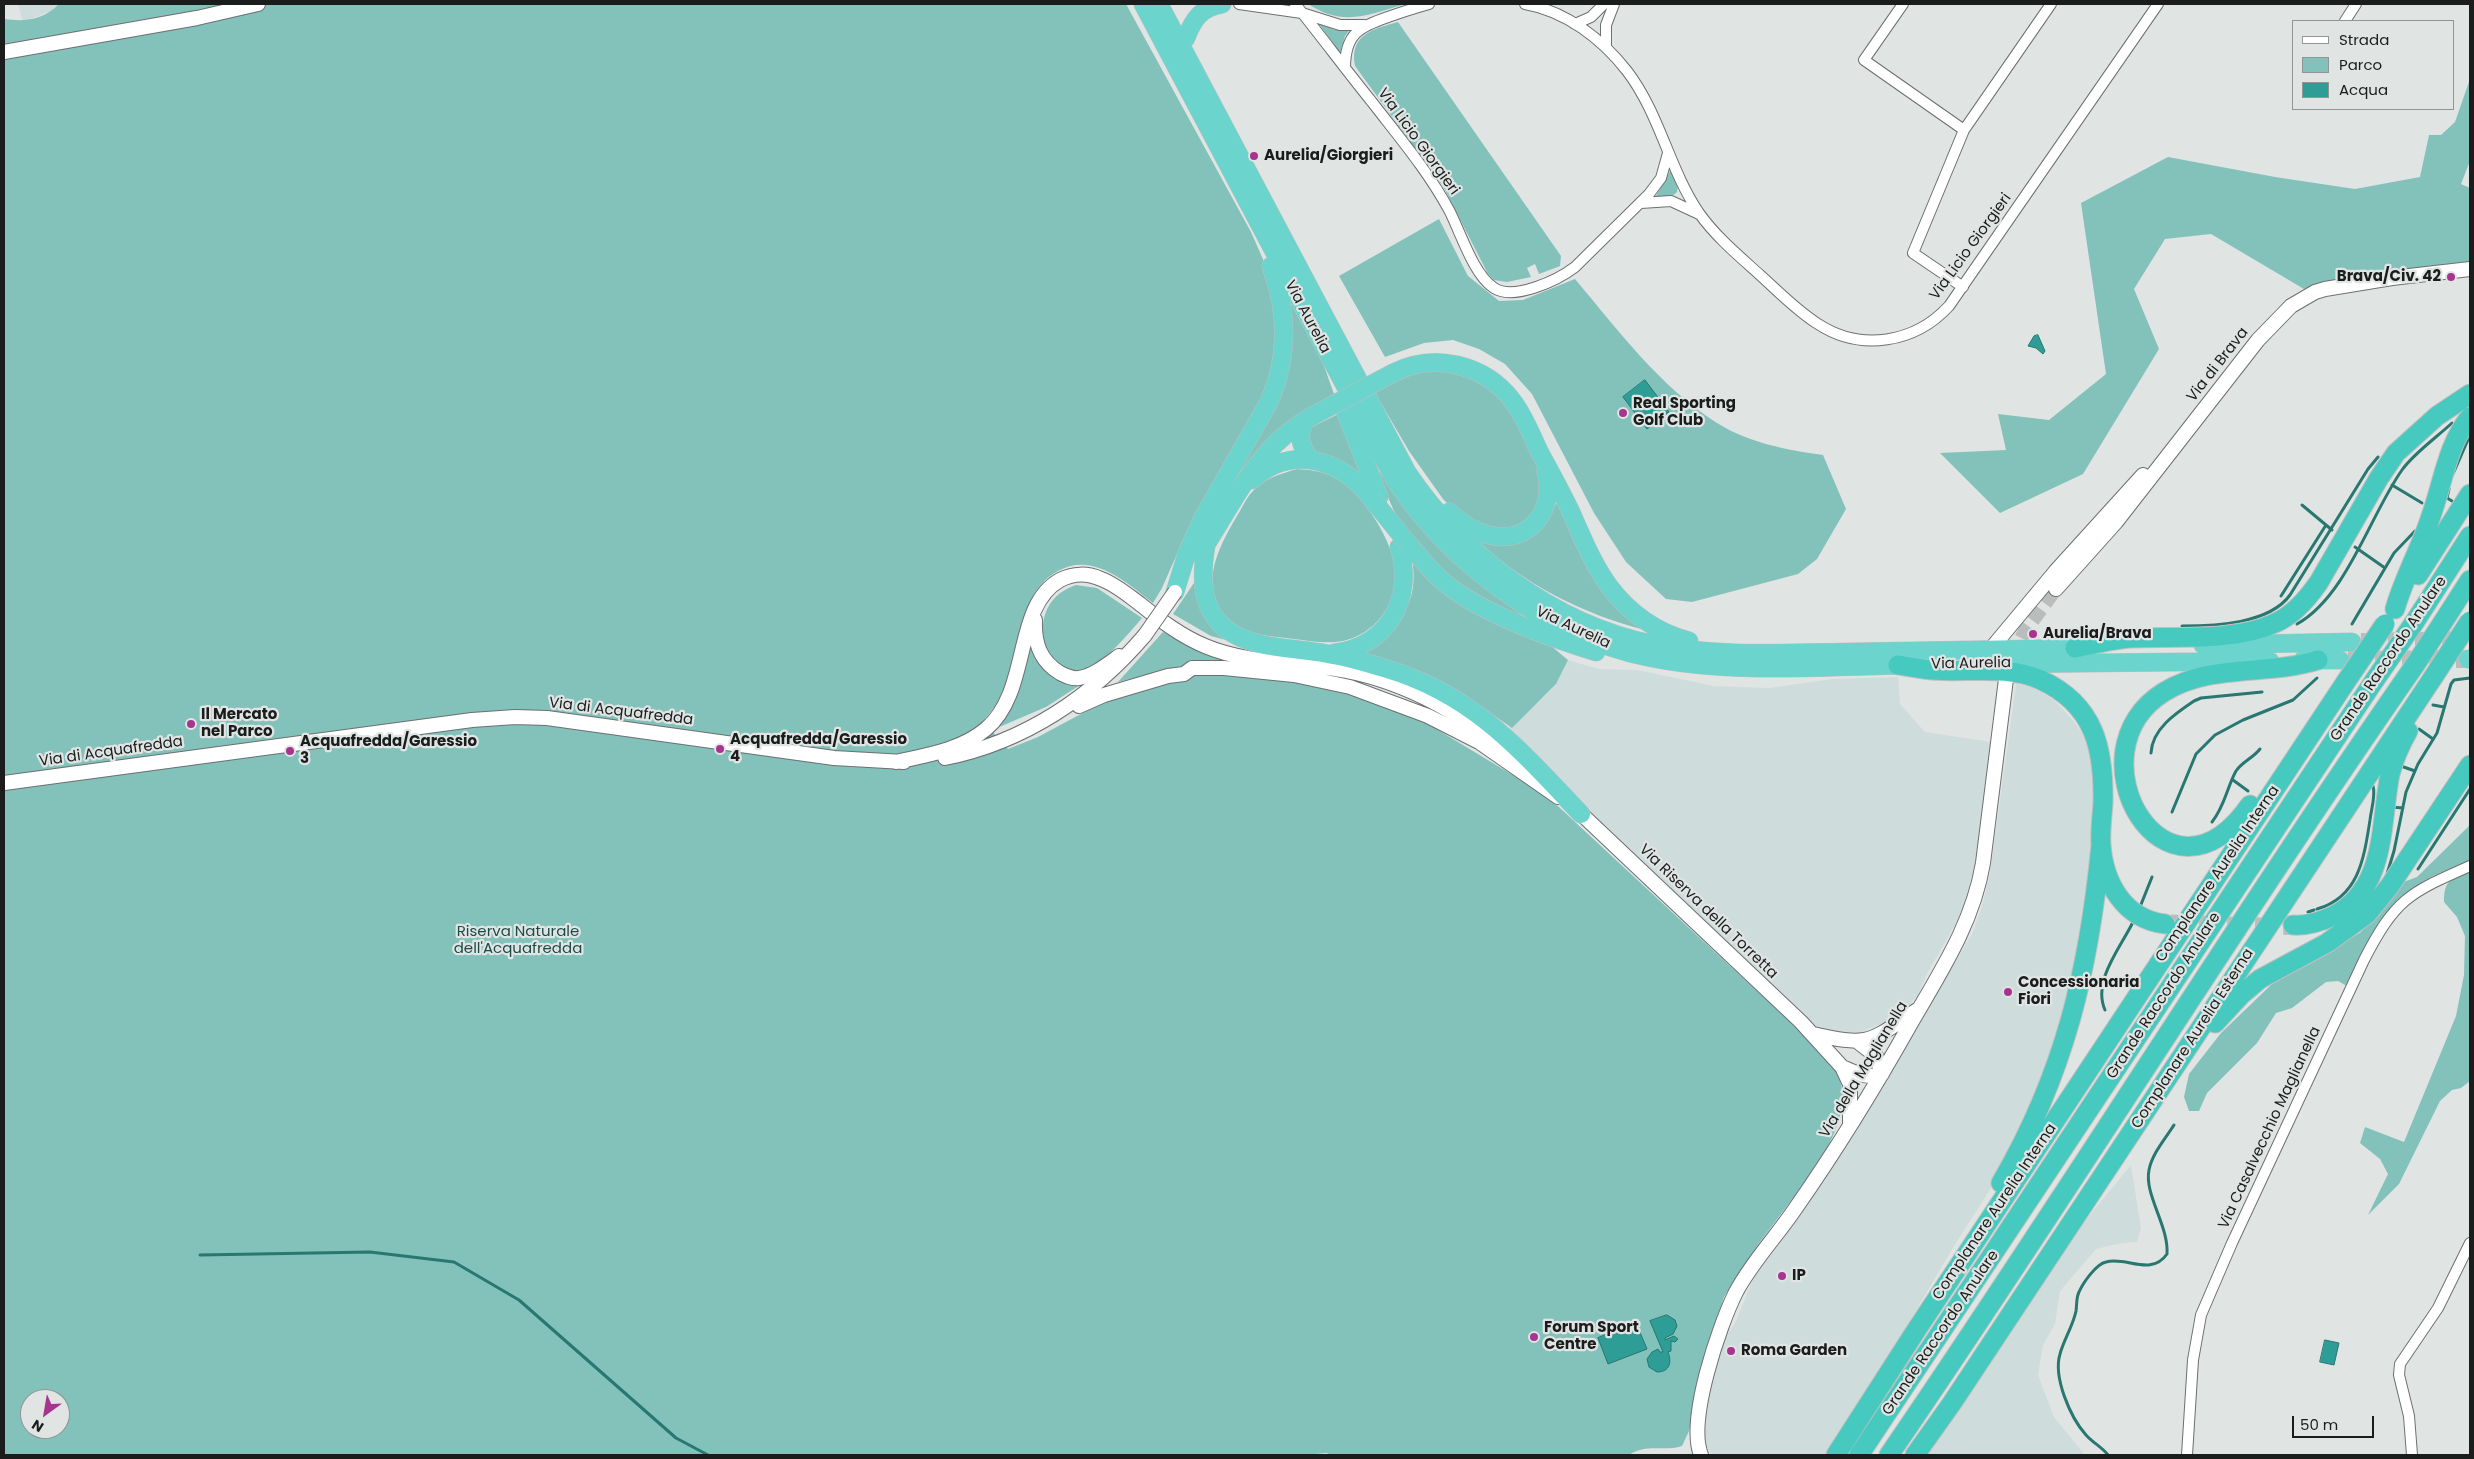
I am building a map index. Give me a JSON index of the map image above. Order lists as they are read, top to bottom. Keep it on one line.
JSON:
{"streets":{"highway":["Via Aurelia","Grande Raccordo Anulare","Complanare Aurelia Interna","Complanare Aurelia Esterna"],"street":["Via Licio Giorgieri","Via di Brava","Via di Acquafredda","Via Riserva della Torretta","Via della Maglianella","Via Casalvecchio Maglianella"]},"parks":["Riserva Naturale dell'Acquafredda"],"places":["Aurelia/Giorgieri","Brava/Civ. 42","Real Sporting Golf Club","Aurelia/Brava","Il Mercato nel Parco","Acquafredda/Garessio 4","Acquafredda/Garessio 3","Concessionaria Fiori","IP","Forum Sport Centre","Roma Garden"],"legend":["Strada","Parco","Acqua"],"scale_bar":"50 m","north":"bottom left"}
